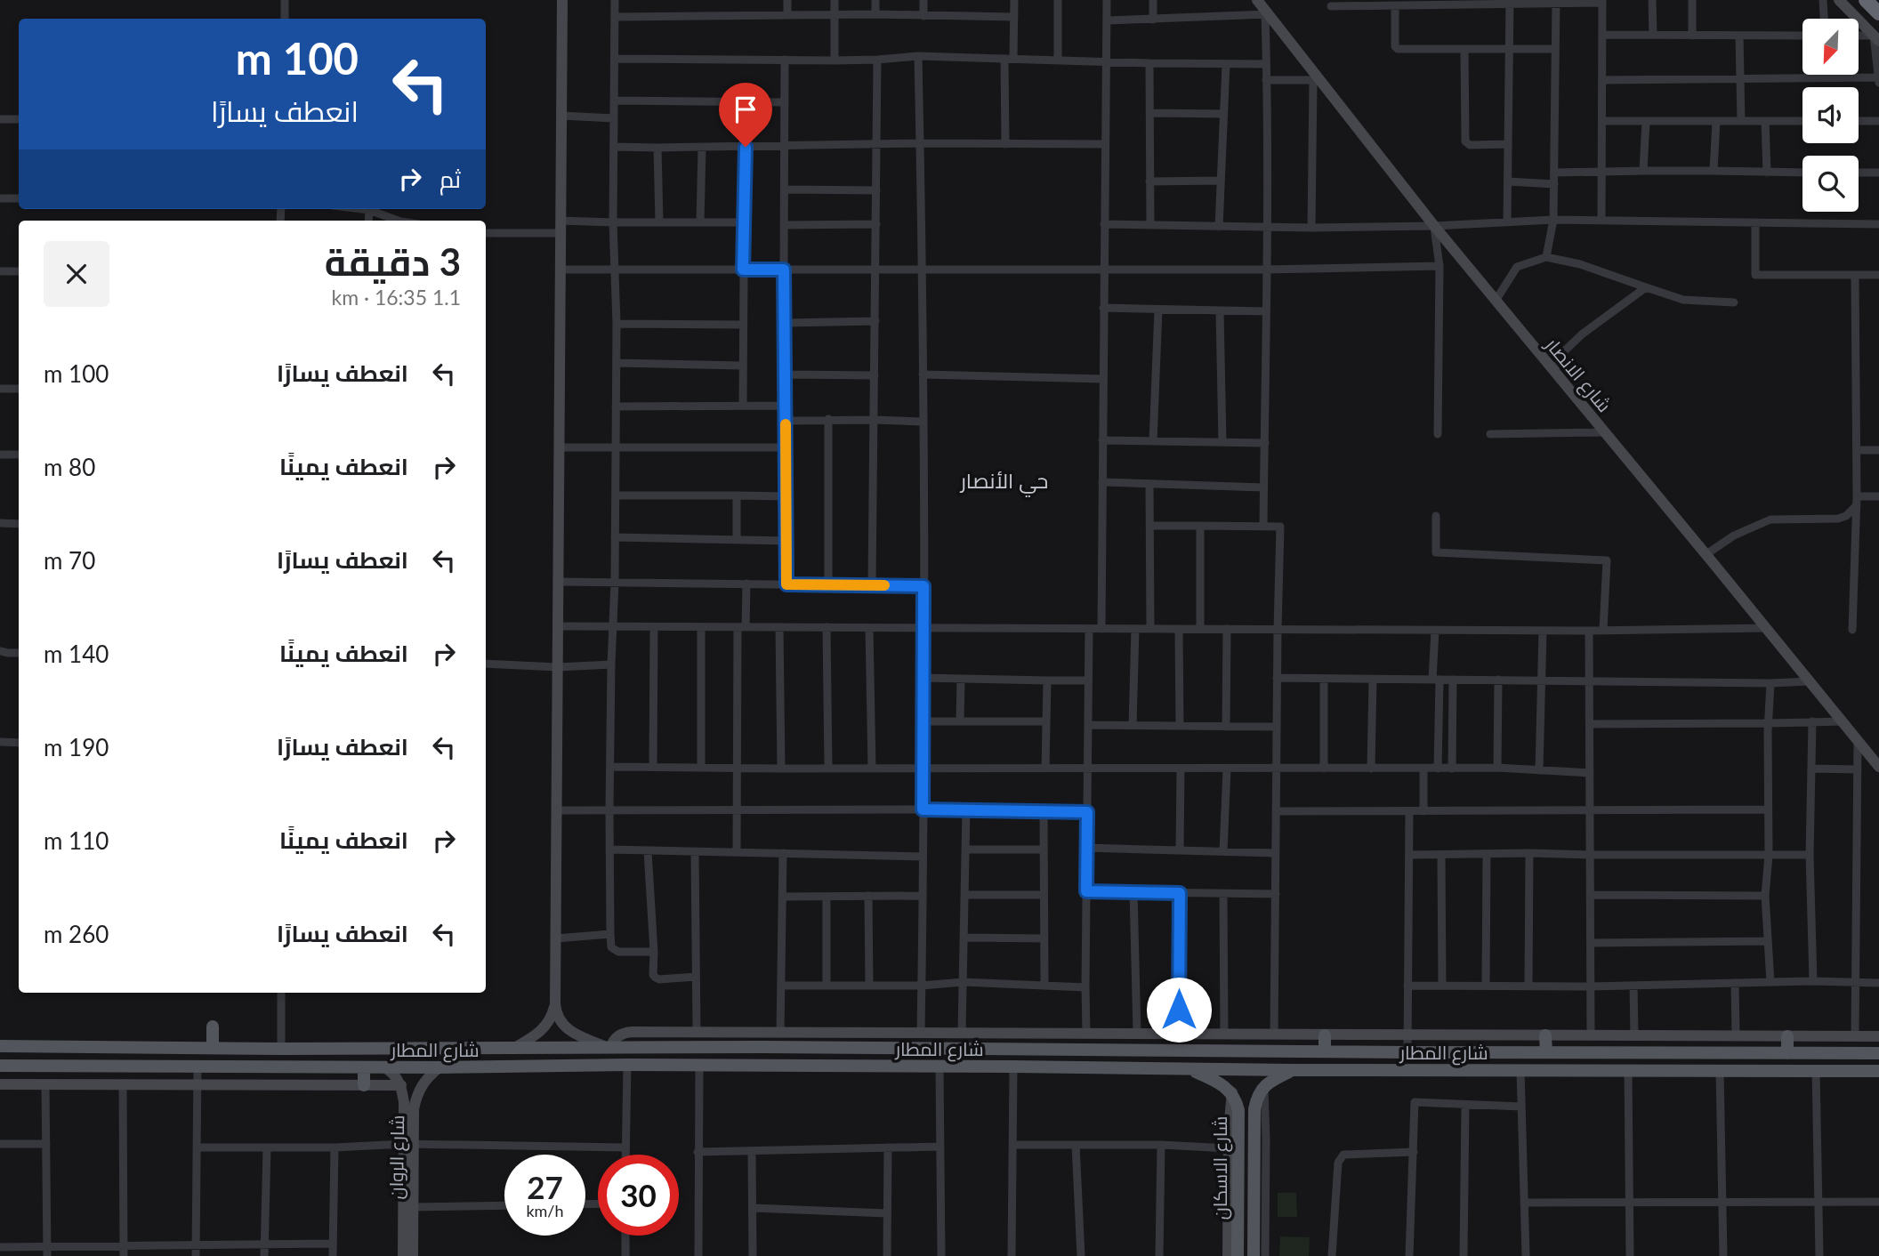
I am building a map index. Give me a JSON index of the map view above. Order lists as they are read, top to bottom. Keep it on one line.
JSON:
{"streets":{"main road":["شارع المطار","شارع الاسكان"],"street":["شارع الانصار","شارع الروان"]},"crossings":[["شارع المطار","شارع الروان"],["شارع المطار","شارع الاسكان"]],"districts":["حي الأنصار"],"north":"bottom left","page":{"turn":["100 m","انعطف يسارًا"],"then":"ثم","heading":["3 دقيقة","1.1 km · 16:35"],"list":[{"name":"انعطف يسارًا","value":"100 m"},{"name":"انعطف يمينًا","value":"80 m"},{"name":"انعطف يسارًا","value":"70 m"},{"name":"انعطف يمينًا","value":"140 m"},{"name":"انعطف يسارًا","value":"190 m"},{"name":"انعطف يمينًا","value":"110 m"},{"name":"انعطف يسارًا","value":"260 m"}],"speed":"27 km/h","limit":"30"}}
